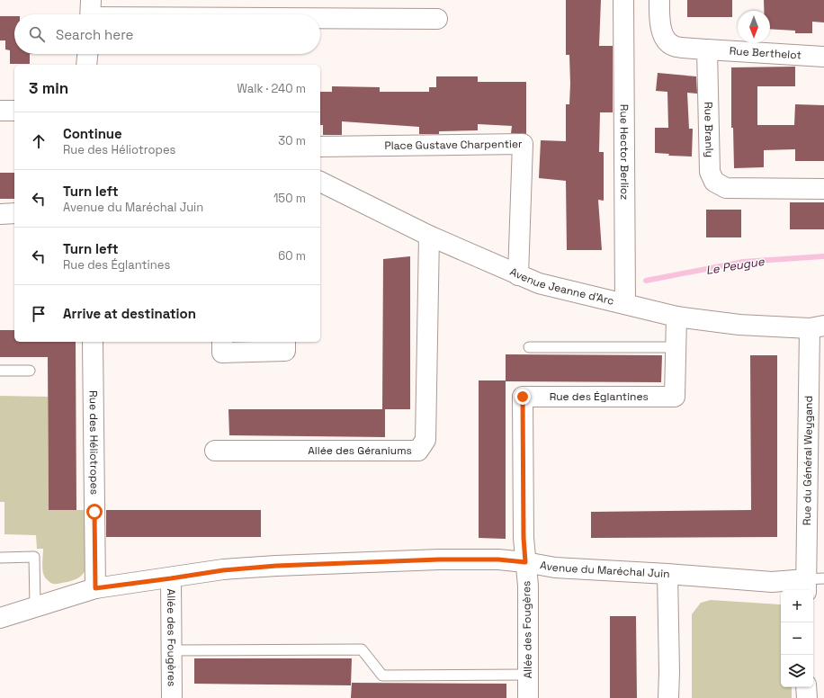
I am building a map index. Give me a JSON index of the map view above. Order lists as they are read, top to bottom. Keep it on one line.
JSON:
{"streets":{"street":["Rue Berthelot","Rue Branly","Place Gustave Charpentier","Rue Hector Berlioz","Avenue Jeanne d'Arc","Rue des Églantines","Rue des Héliotropes","Allée des Géraniums","Rue du Général Weygand","Avenue du Maréchal Juin","Allée des Fougères"]},"crossings":[["Rue Berthelot","Rue Branly"],["Place Gustave Charpentier","Avenue Jeanne d'Arc"],["Rue Hector Berlioz","Avenue Jeanne d'Arc"],["Avenue Jeanne d'Arc","Rue des Églantines"],["Avenue Jeanne d'Arc","Allée des Géraniums"],["Avenue Jeanne d'Arc","Rue du Général Weygand"],["Rue des Églantines","Avenue du Maréchal Juin"],["Rue des Églantines","Allée des Fougères"],["Rue des Héliotropes","Avenue du Maréchal Juin"],["Rue du Général Weygand","Avenue du Maréchal Juin"],["Avenue du Maréchal Juin","Allée des Fougères"]],"water":["Le Peugue"],"north":"bottom","page":{"search":"Search here","heading":["3 min","Walk · 240 m"],"list":[["Continue","Rue des Héliotropes","30 m"],["Turn left","Avenue du Maréchal Juin","150 m"],["Turn left","Rue des Églantines","60 m"],"Arrive at destination"],"map_buttons":["+","−"]}}
